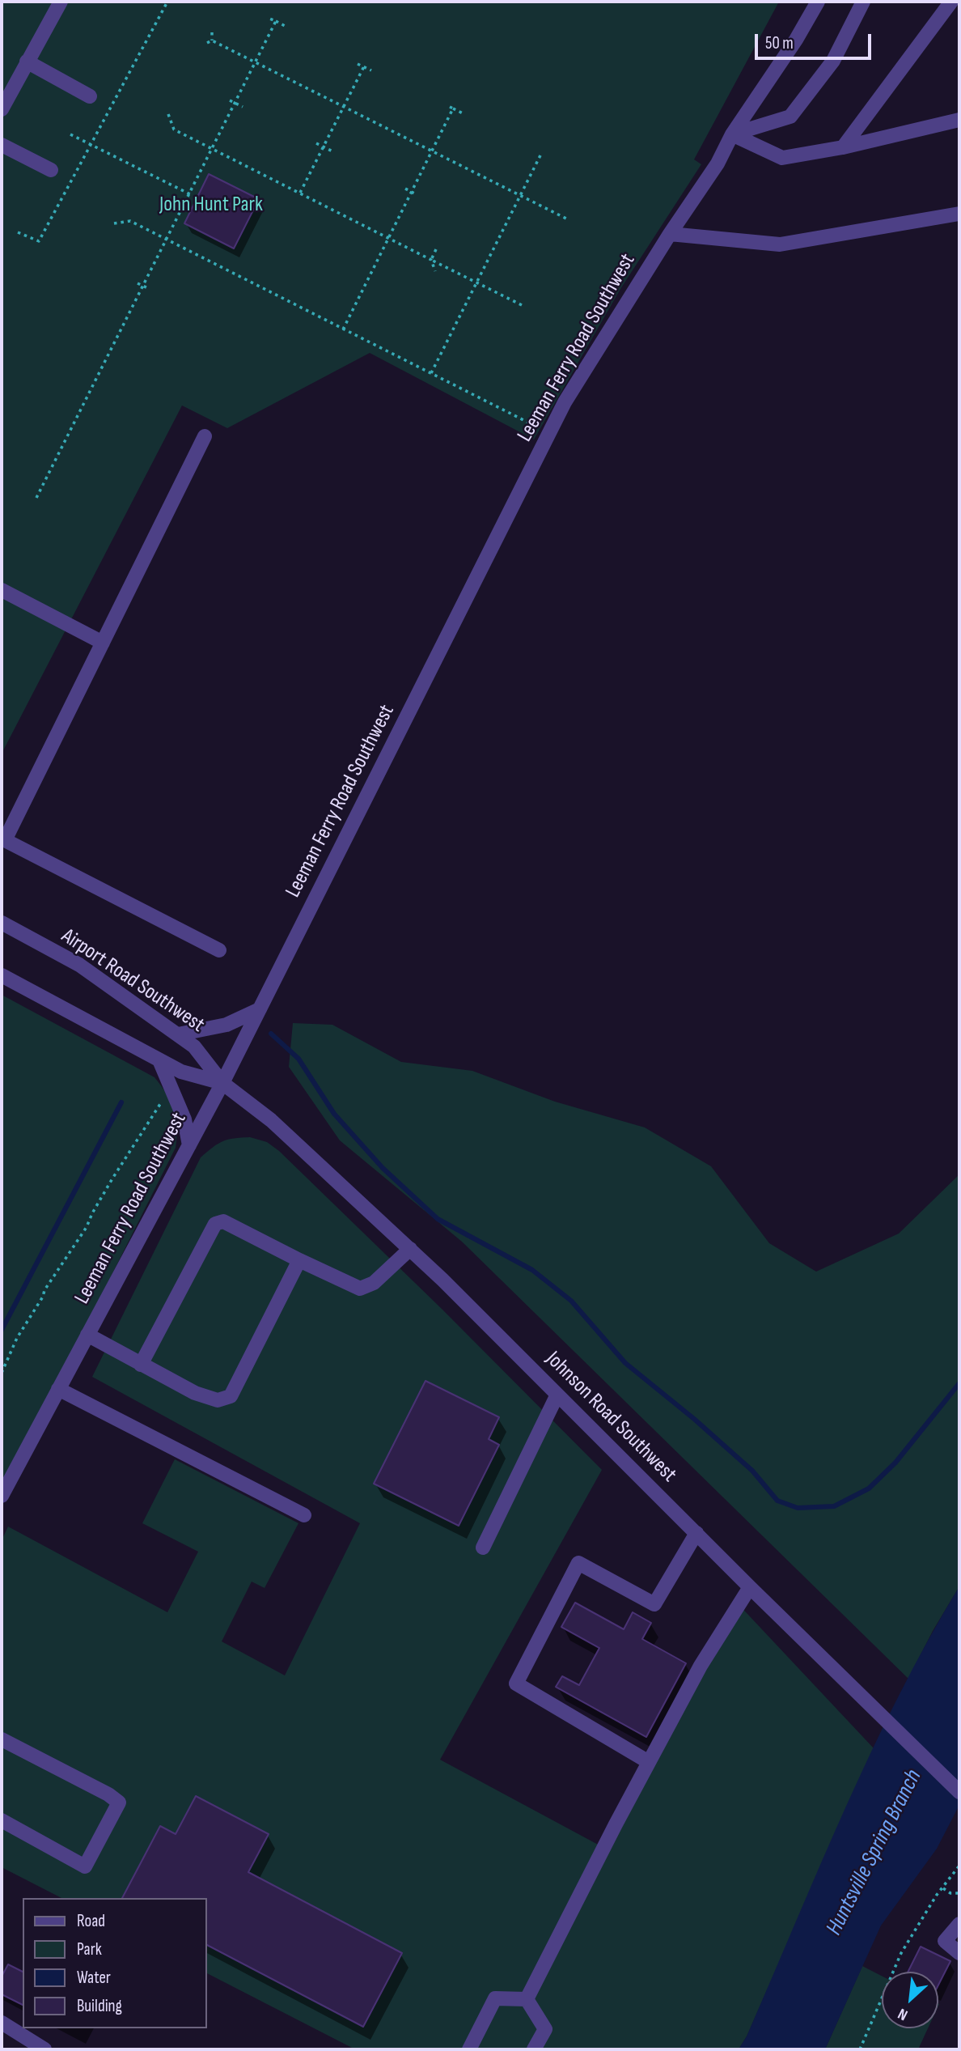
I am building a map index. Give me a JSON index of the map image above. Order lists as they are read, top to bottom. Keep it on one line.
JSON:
{"streets":{"street":["Leeman Ferry Road Southwest","Airport Road Southwest","Johnson Road Southwest"]},"crossings":[["Leeman Ferry Road Southwest","Airport Road Southwest"],["Leeman Ferry Road Southwest","Johnson Road Southwest"],["Airport Road Southwest","Johnson Road Southwest"]],"water":["Huntsville Spring Branch"],"parks":["John Hunt Park"],"legend":["Road","Park","Water","Building"],"scale_bar":"50 m","north":"bottom left"}
